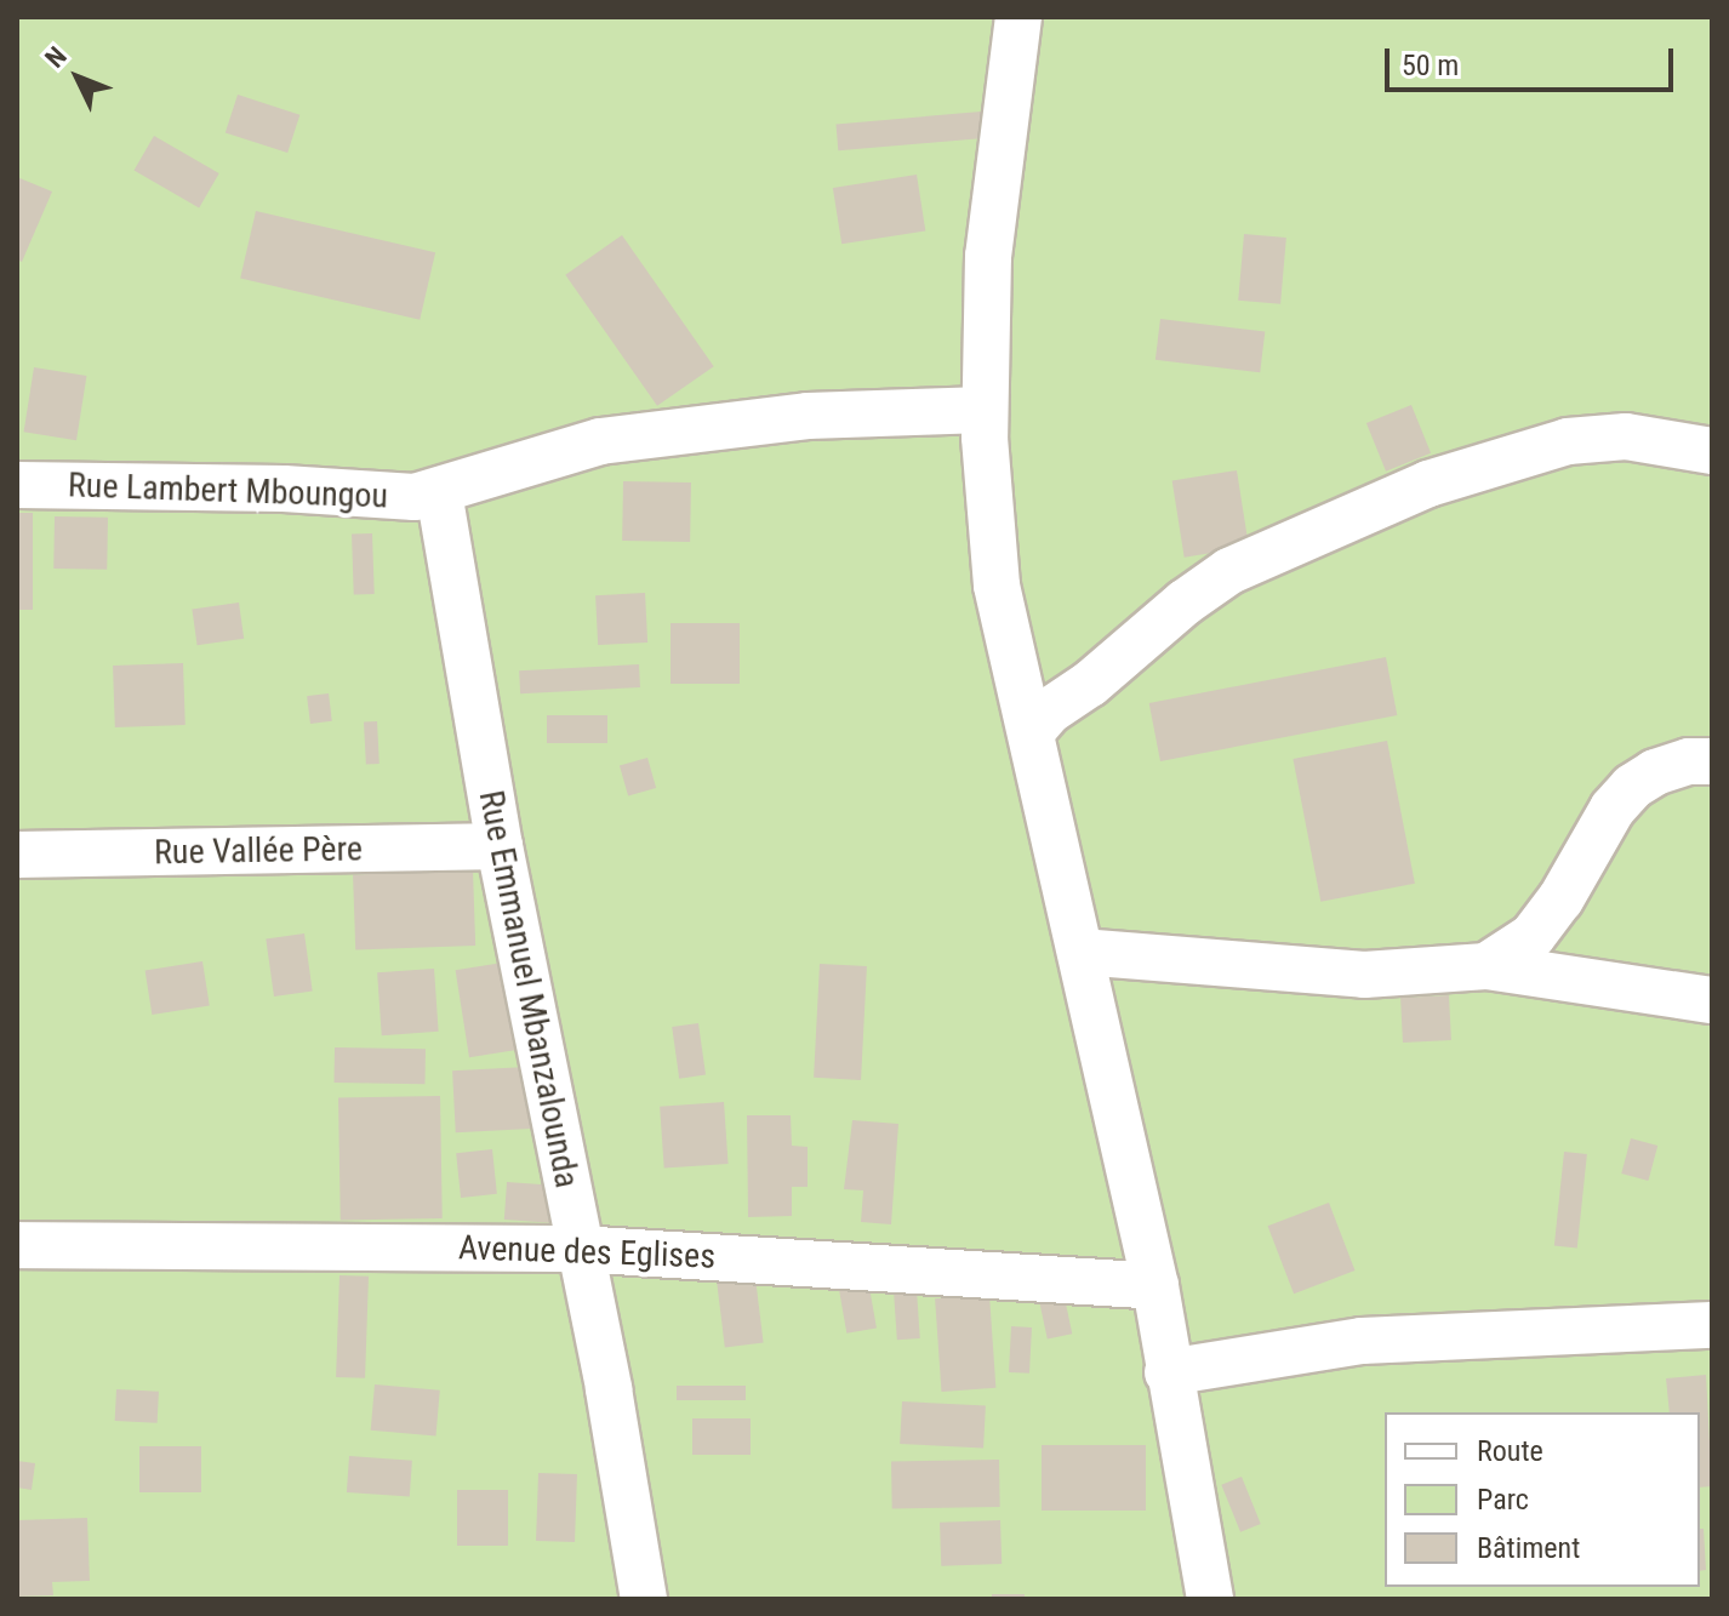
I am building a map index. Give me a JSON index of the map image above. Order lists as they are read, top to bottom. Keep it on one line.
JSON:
{"streets":{"street":["Rue Lambert Mboungou","Rue Vallée Père","Rue Emmanuel Mbanzalounda","Avenue des Eglises"]},"crossings":[["Rue Lambert Mboungou","Rue Emmanuel Mbanzalounda"],["Rue Vallée Père","Rue Emmanuel Mbanzalounda"],["Rue Emmanuel Mbanzalounda","Avenue des Eglises"]],"legend":["Route","Parc","Bâtiment"],"scale_bar":"50 m","north":"top left"}
